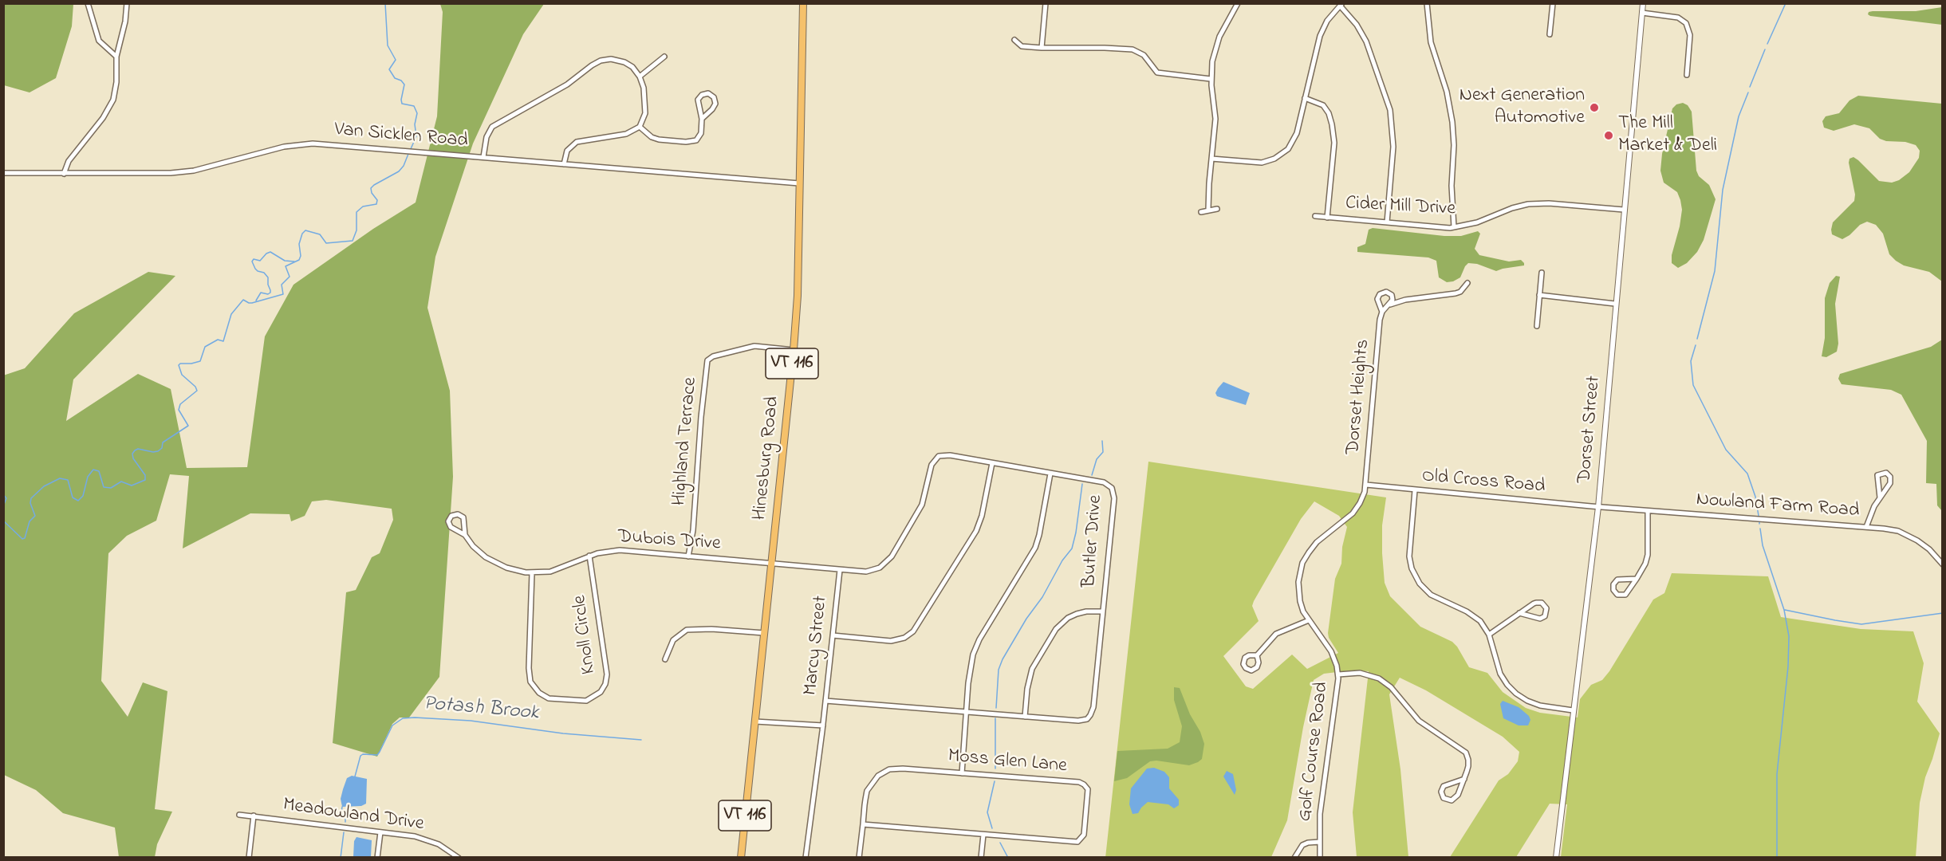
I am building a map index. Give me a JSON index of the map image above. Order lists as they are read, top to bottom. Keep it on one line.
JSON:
{"streets":{"main road":["VT 116","Hinesburg Road"],"street":["Van Sicklen Road","Cider Mill Drive","Dorset Heights","Dorset Street","Highland Terrace","Old Cross Road","Nowland Farm Road","Dubois Drive","Butler Drive","Knoll Circle","Marcy Street","Golf Course Road","Moss Glen Lane","Meadowland Drive"]},"crossings":[["Van Sicklen Road","Hinesburg Road"],["Cider Mill Drive","Dorset Street"],["Dorset Heights","Old Cross Road"],["Dorset Heights","Golf Course Road"],["Dorset Street","Old Cross Road"],["Dorset Street","Nowland Farm Road"],["Highland Terrace","Hinesburg Road"],["Highland Terrace","Dubois Drive"],["Hinesburg Road","Dubois Drive"],["Hinesburg Road","Butler Drive"],["Old Cross Road","Nowland Farm Road"],["Old Cross Road","Golf Course Road"],["Dubois Drive","Butler Drive"],["Dubois Drive","Knoll Circle"],["Butler Drive","Marcy Street"]],"water":["Potash Brook"],"places":["Next Generation Automotive","The Mill Market & Deli"]}
